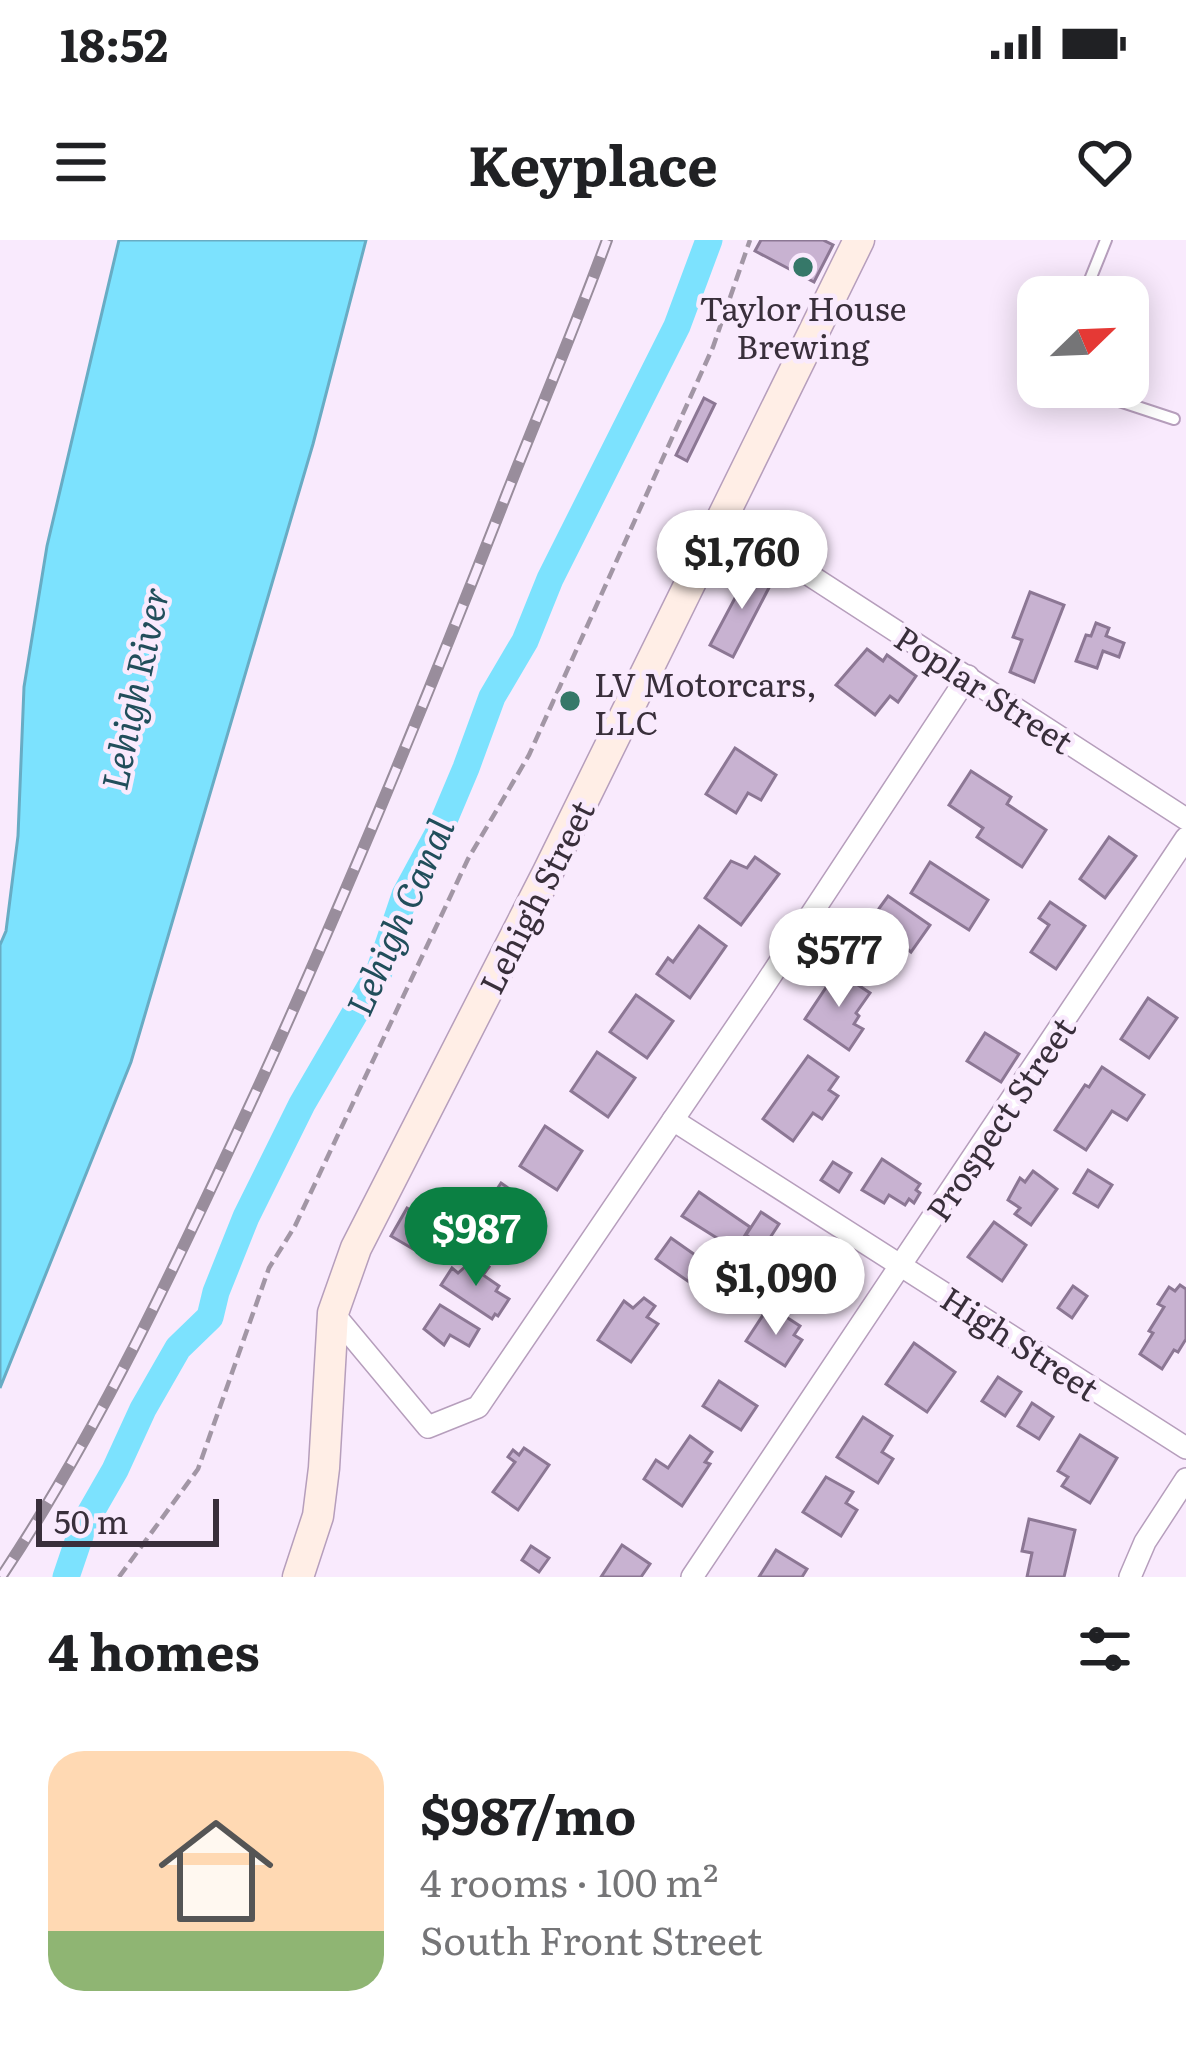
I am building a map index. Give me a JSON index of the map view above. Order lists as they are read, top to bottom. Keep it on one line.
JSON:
{"streets":{"street":["Poplar Street","Lehigh Street","Prospect Street","High Street"]},"crossings":[["Poplar Street","Lehigh Street"],["Prospect Street","High Street"]],"water":["Lehigh River","Lehigh Canal"],"places":["Taylor House Brewing","LV Motorcars, LLC"],"scale_bar":"50 m","north":"top right","page":{"status":"18:52","header":"Keyplace","price":["$1,760","$577","$987","$1,090"],"scale":"50 m","heading":"4 homes","list":[{"name":"$987/mo","note":"4 rooms · 100 m² · South Front Street"}]}}
